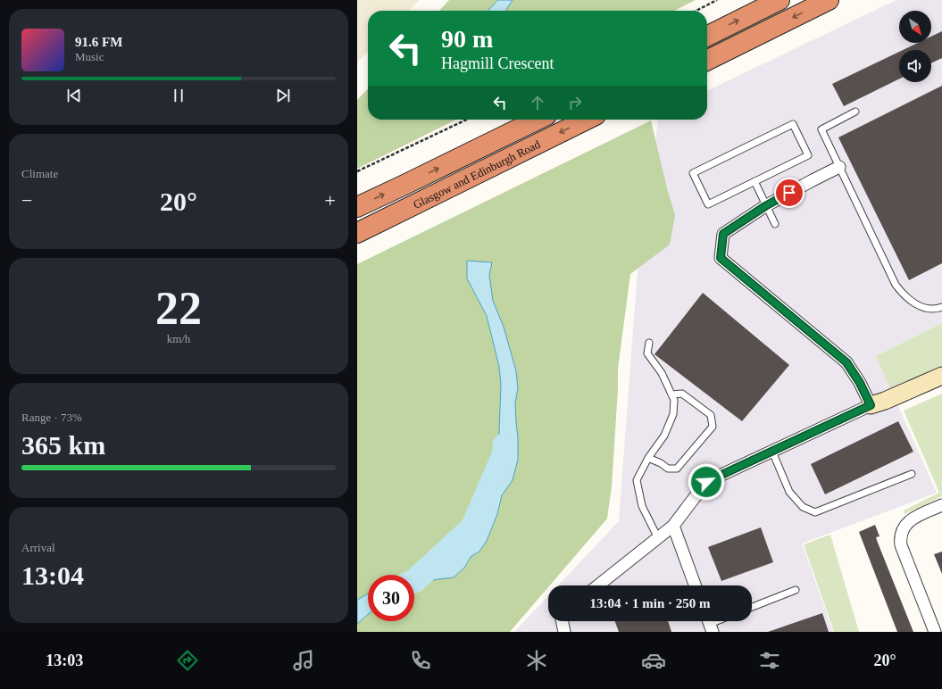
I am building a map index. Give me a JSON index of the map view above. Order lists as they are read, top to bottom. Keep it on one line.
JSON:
{"streets":{"highway":["Glasgow and Edinburgh Road"]},"north":"bottom right","page":{"turn":["90 m","Hagmill Crescent"],"song":["91.6 FM","Music"],"tile":["Climate",["22","km/h"],["Range · 73%","365 km"],["Arrival","13:04"]],"heat":["−","20°","+"],"limit":"30","trip":"13:04 · 1 min · 250 m","tabs":["13:03","20°"]}}
